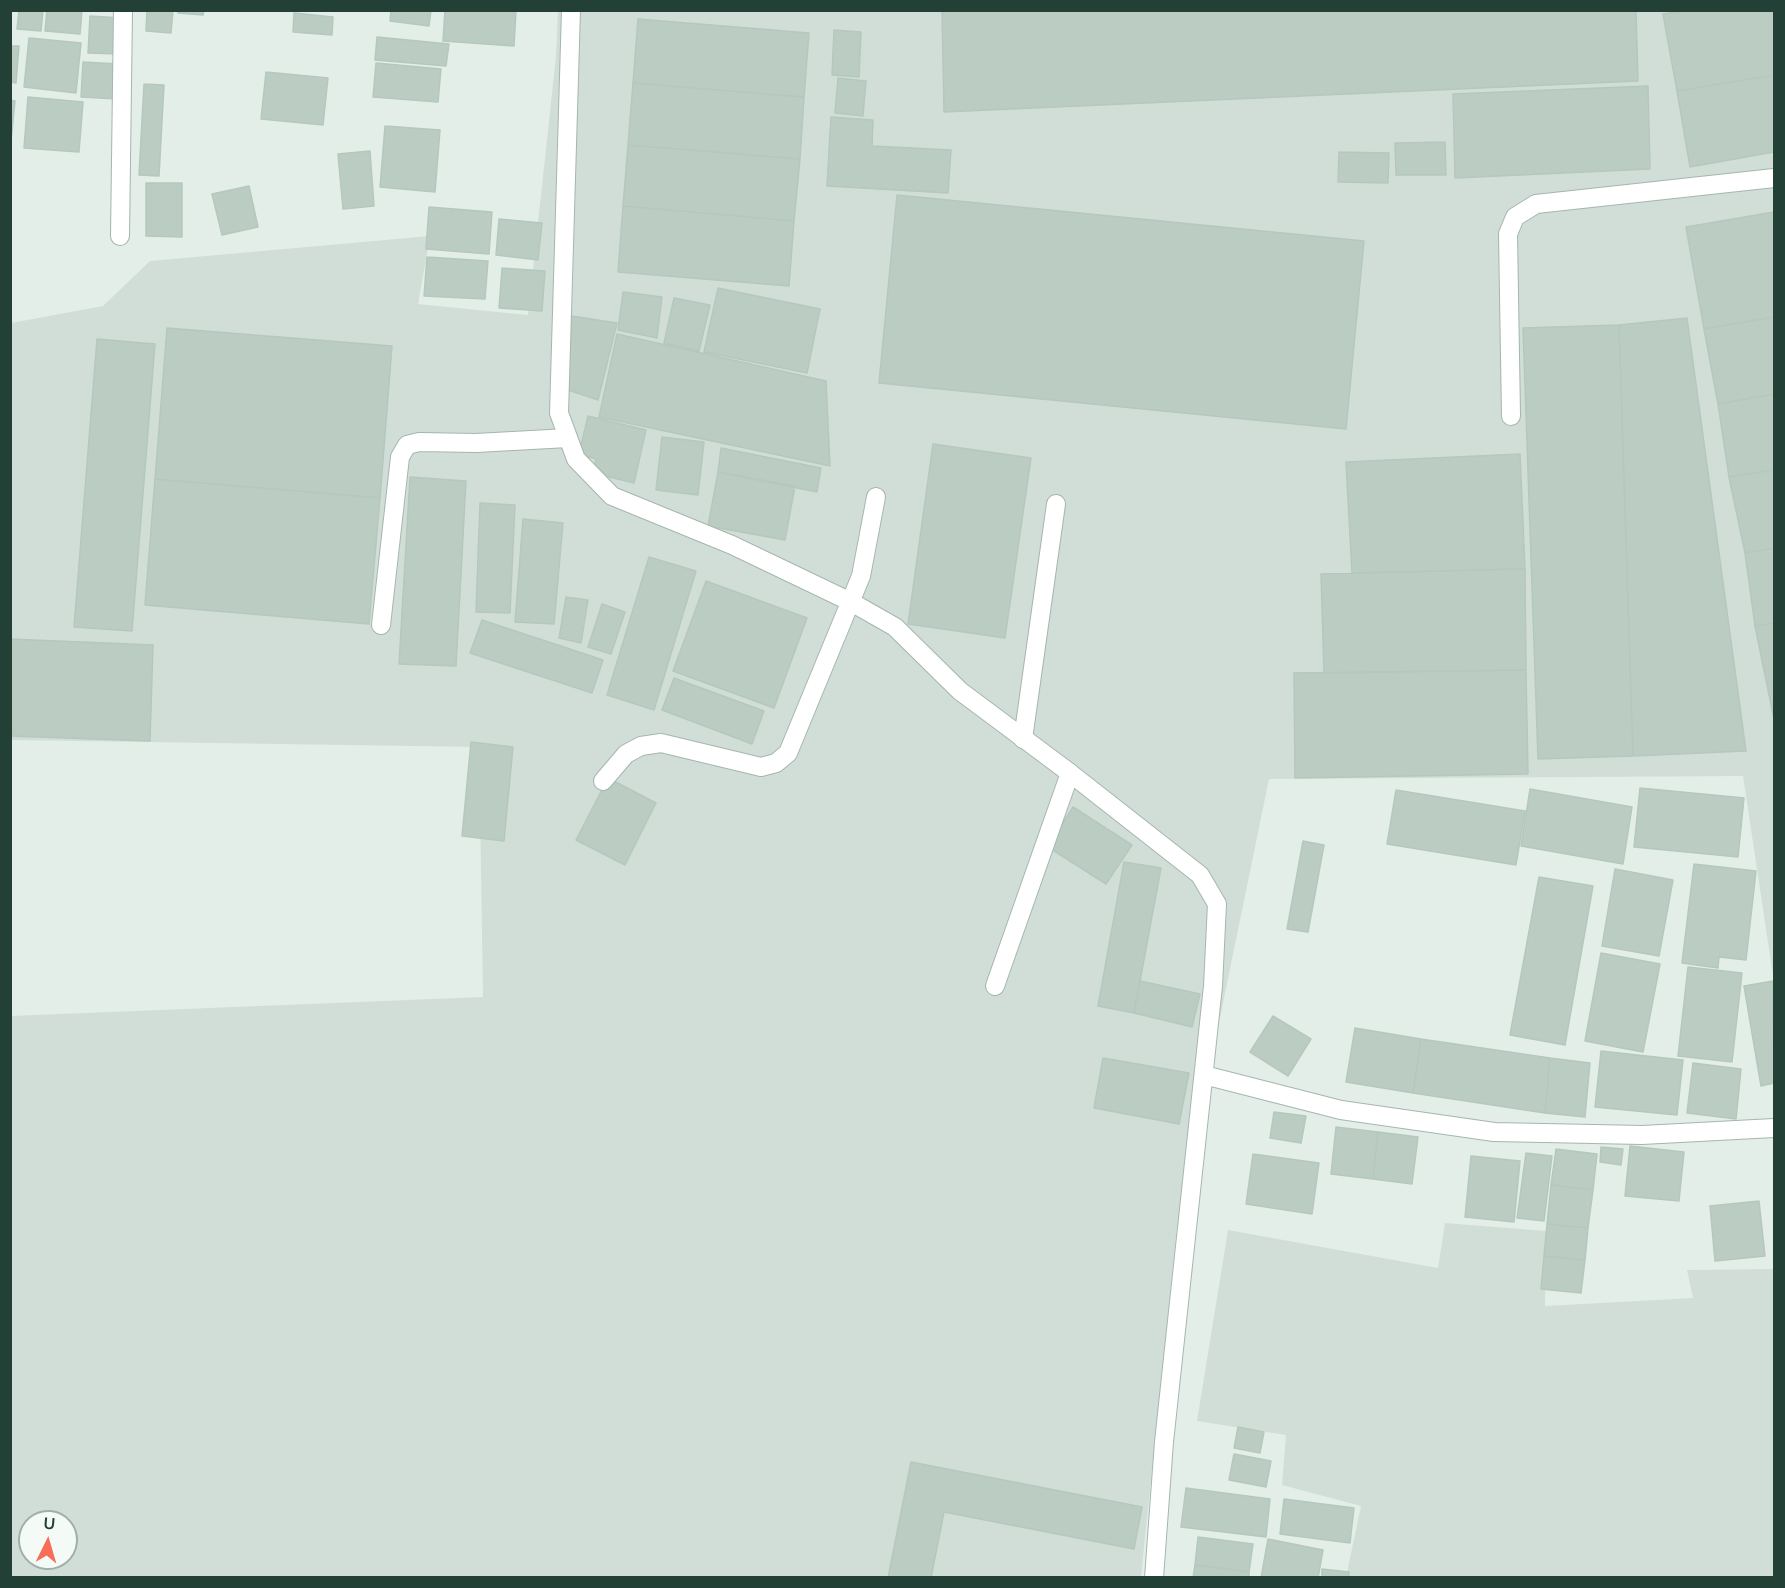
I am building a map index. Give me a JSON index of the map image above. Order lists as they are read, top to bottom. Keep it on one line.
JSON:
{"north":"top"}
